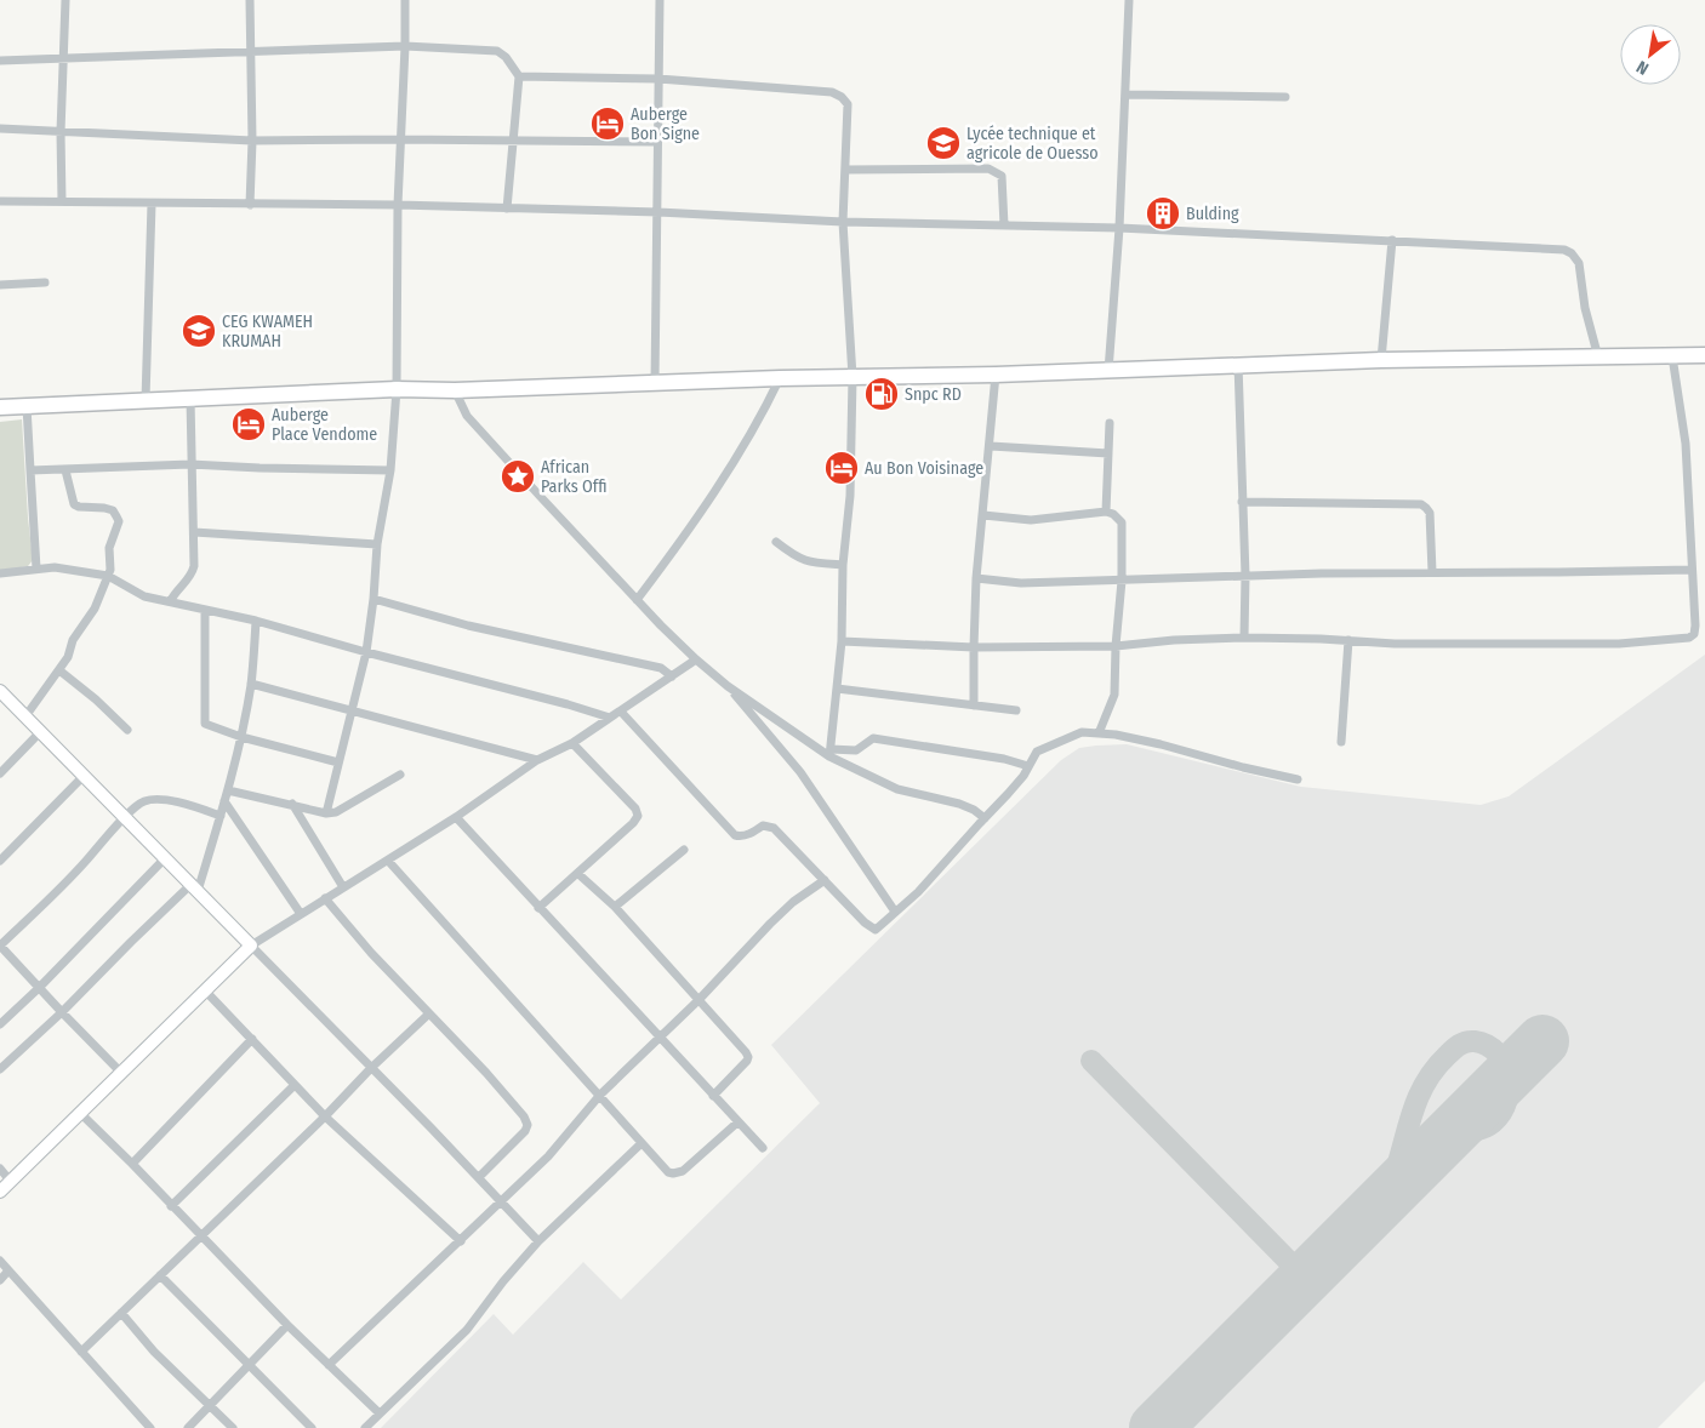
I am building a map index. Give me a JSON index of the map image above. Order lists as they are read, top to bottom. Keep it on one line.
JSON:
{"places":{"hotel":["Auberge Bon Signe","Auberge Place Vendome","Au Bon Voisinage"],"school or university":["Lycée technique et agricole de Ouesso","CEG KWAMEH KRUMAH"],"building":["Bulding"],"fuel station":["Snpc RD"],"place":["African Parks Offi"]},"north":"bottom left"}
